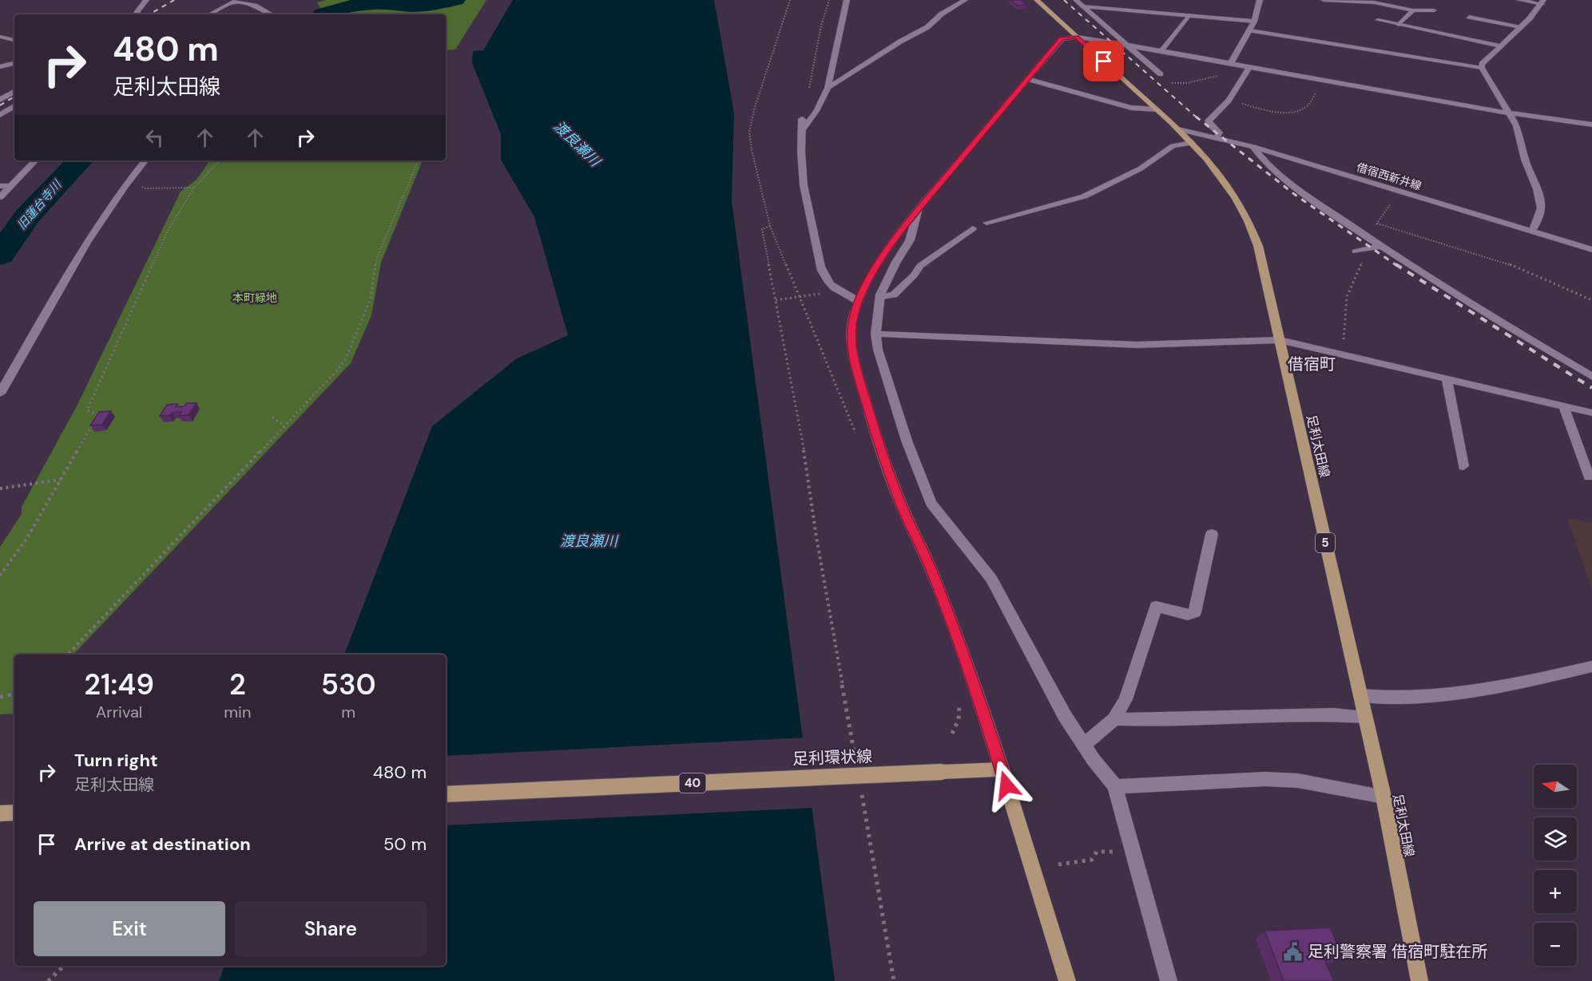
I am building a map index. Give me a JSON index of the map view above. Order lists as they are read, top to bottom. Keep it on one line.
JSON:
{"streets":{"main road":["足利太田線","5","足利環状線","40"],"street":["借宿西新井線"]},"crossings":[["借宿西新井線","足利太田線"]],"districts":["借宿町"],"water":["渡良瀬川","旧蓮台寺川"],"parks":["本町緑地"],"places":{"public building":["足利警察署 借宿町駐在所"]},"north":"left","page":{"turn":["480 m","足利太田線"],"eta":["21:49","Arrival","2","min","530","m"],"list":[{"name":"Turn right","note":"足利太田線","value":"480 m"},{"name":"Arrive at destination","value":"50 m"}],"map_buttons":["+","−"],"buttons":["Exit","Share"]}}
